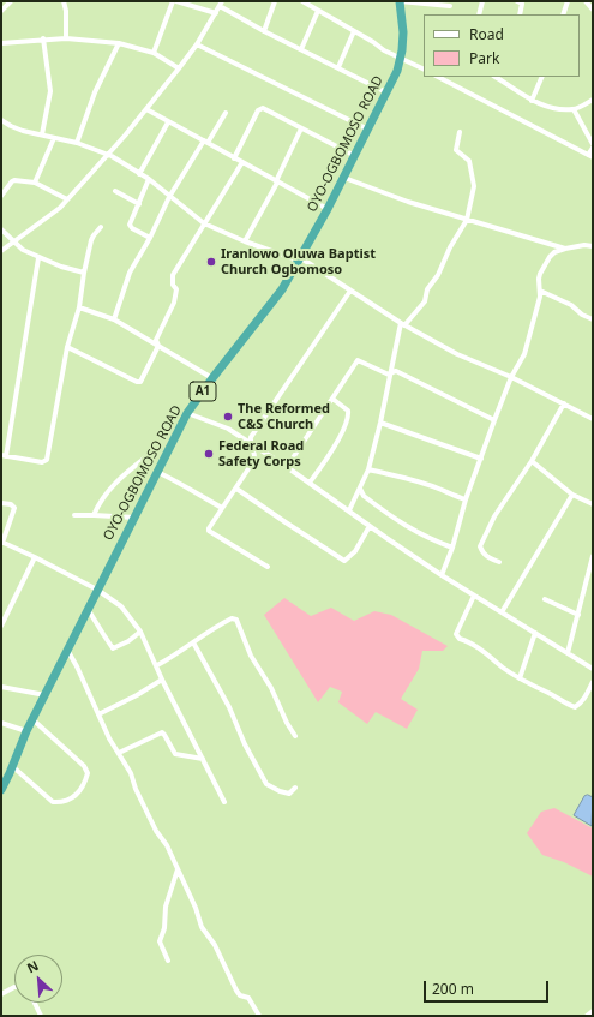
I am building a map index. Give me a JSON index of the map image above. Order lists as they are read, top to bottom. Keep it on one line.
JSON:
{"streets":{"highway":["OYO-OGBOMOSO ROAD","A1"]},"places":["Iranlowo Oluwa Baptist Church Ogbomoso","The Reformed C&S Church","Federal Road Safety Corps"],"legend":["Road","Park"],"scale_bar":"200 m","north":"top left"}
